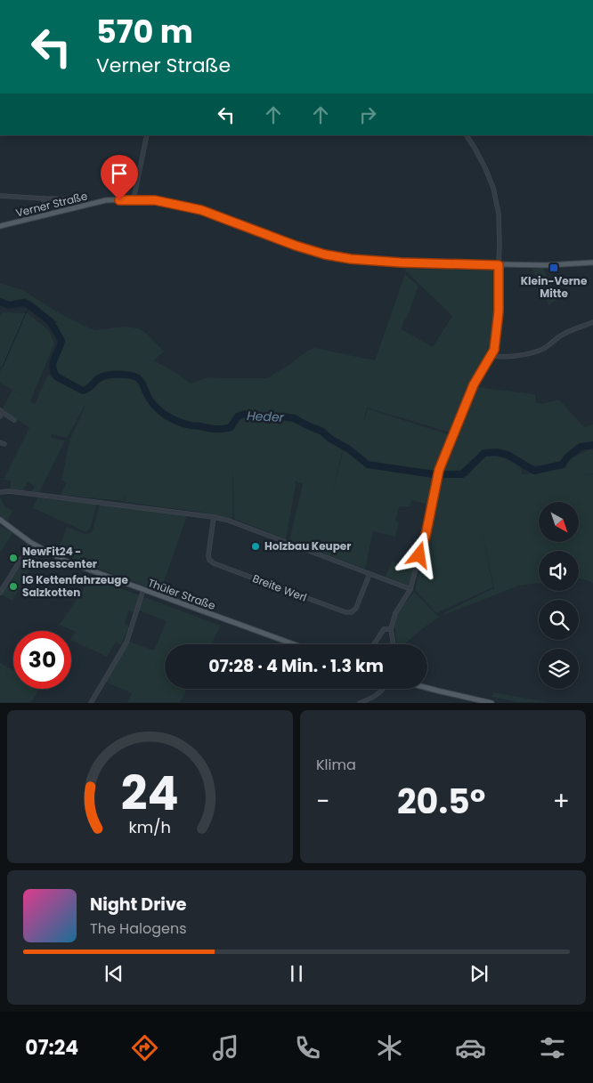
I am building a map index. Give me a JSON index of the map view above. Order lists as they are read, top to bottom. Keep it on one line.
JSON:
{"streets":{"main road":["Verner Straße","Thüler Straße"],"street":["Breite Werl"]},"water":["Heder"],"places":{"transit":["Klein-Verne Mitte"],"other":["Holzbau Keuper","NewFit24 - Fitnesscenter","IG Kettenfahrzeuge Salzkotten"]},"north":"bottom right","page":{"turn":["570 m","Verner Straße"],"limit":"30","trip":"07:28 · 4 Min. · 1.3 km","tile":"Klima","heat":["−","20.5°","+"],"song":["Night Drive","The Halogens"],"tabs":"07:24","gauge":["24","km/h"]}}
